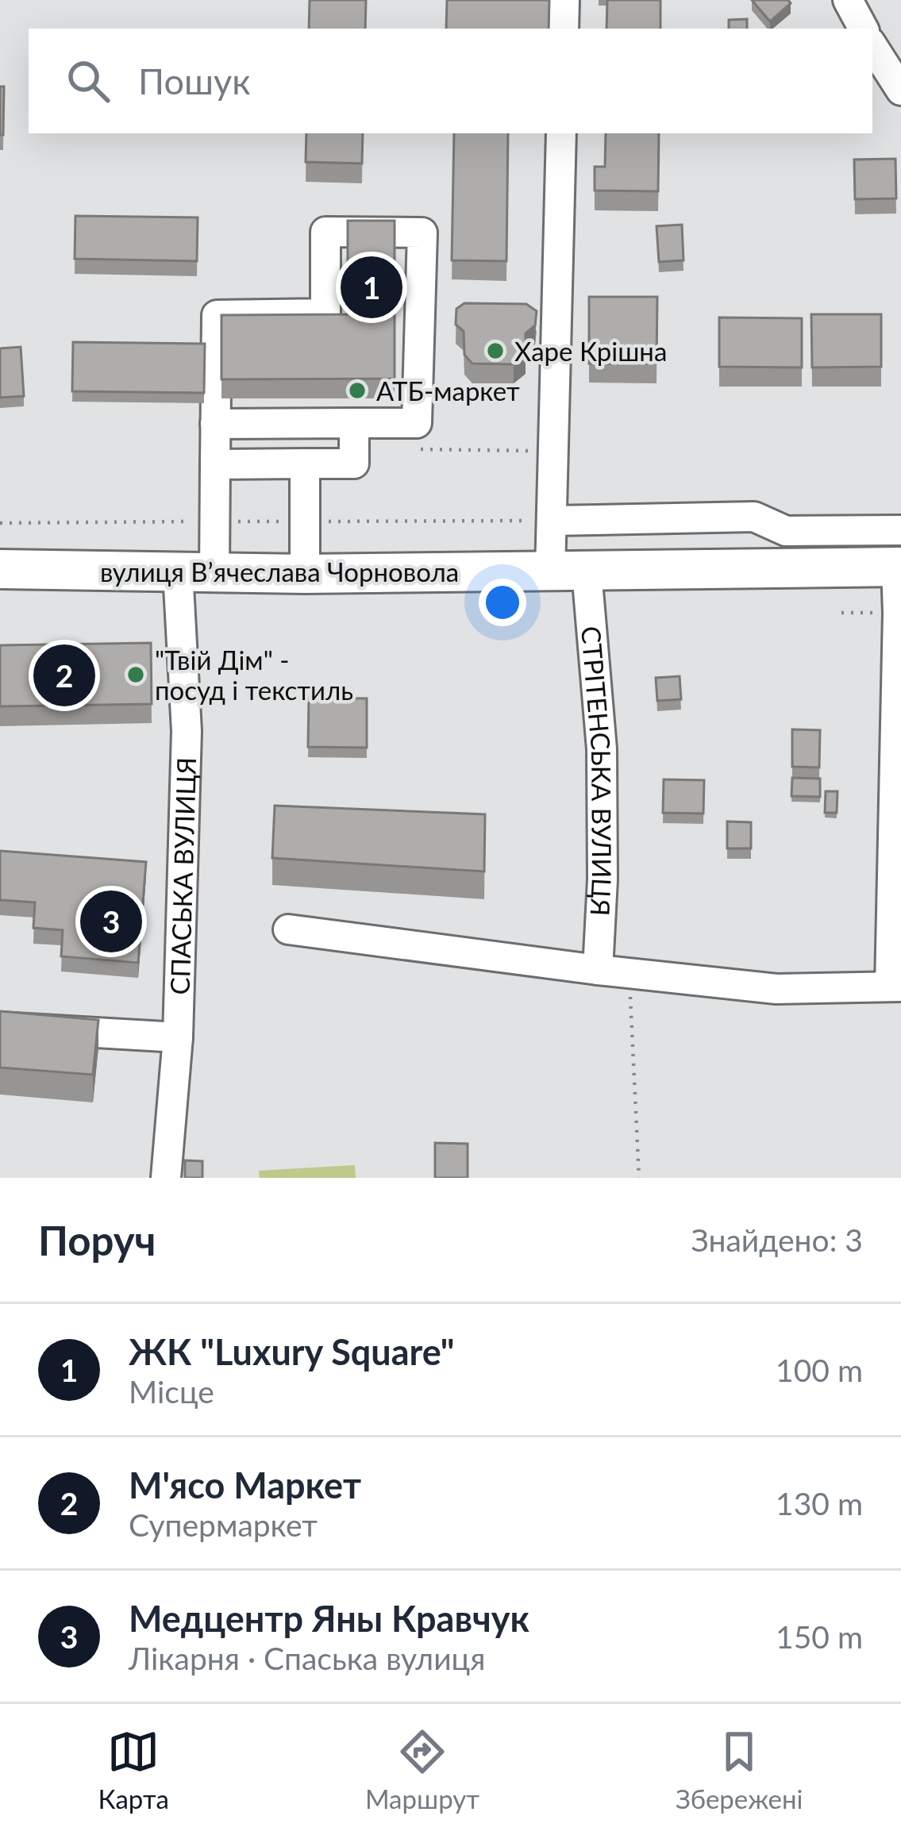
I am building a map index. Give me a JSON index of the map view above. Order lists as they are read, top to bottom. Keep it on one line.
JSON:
{"streets":{"main road":["вулиця Вʼячеслава Чорновола"],"street":["СТРІТЕНСЬКА ВУЛИЦЯ","СПАСЬКА ВУЛИЦЯ"]},"crossings":[["вулиця Вʼячеслава Чорновола","СТРІТЕНСЬКА ВУЛИЦЯ"],["вулиця Вʼячеслава Чорновола","СПАСЬКА ВУЛИЦЯ"]],"places":["Харе Крішна","АТБ-маркет","\"Твій Дім\" - посуд і текстиль"],"page":{"search":"Пошук","pins":["1","2","3"],"heading":["Поруч","Знайдено: 3"],"list":[{"mark":"1","name":"ЖК \"Luxury Square\"","note":"Місце","value":"100 m"},{"mark":"2","name":"М'ясо Маркет","note":"Супермаркет","value":"130 m"},{"mark":"3","name":"Медцентр Яны Кравчук","note":"Лікарня · Спаська вулиця","value":"150 m"}],"nav":["Карта","Маршрут","Збережені"]}}
